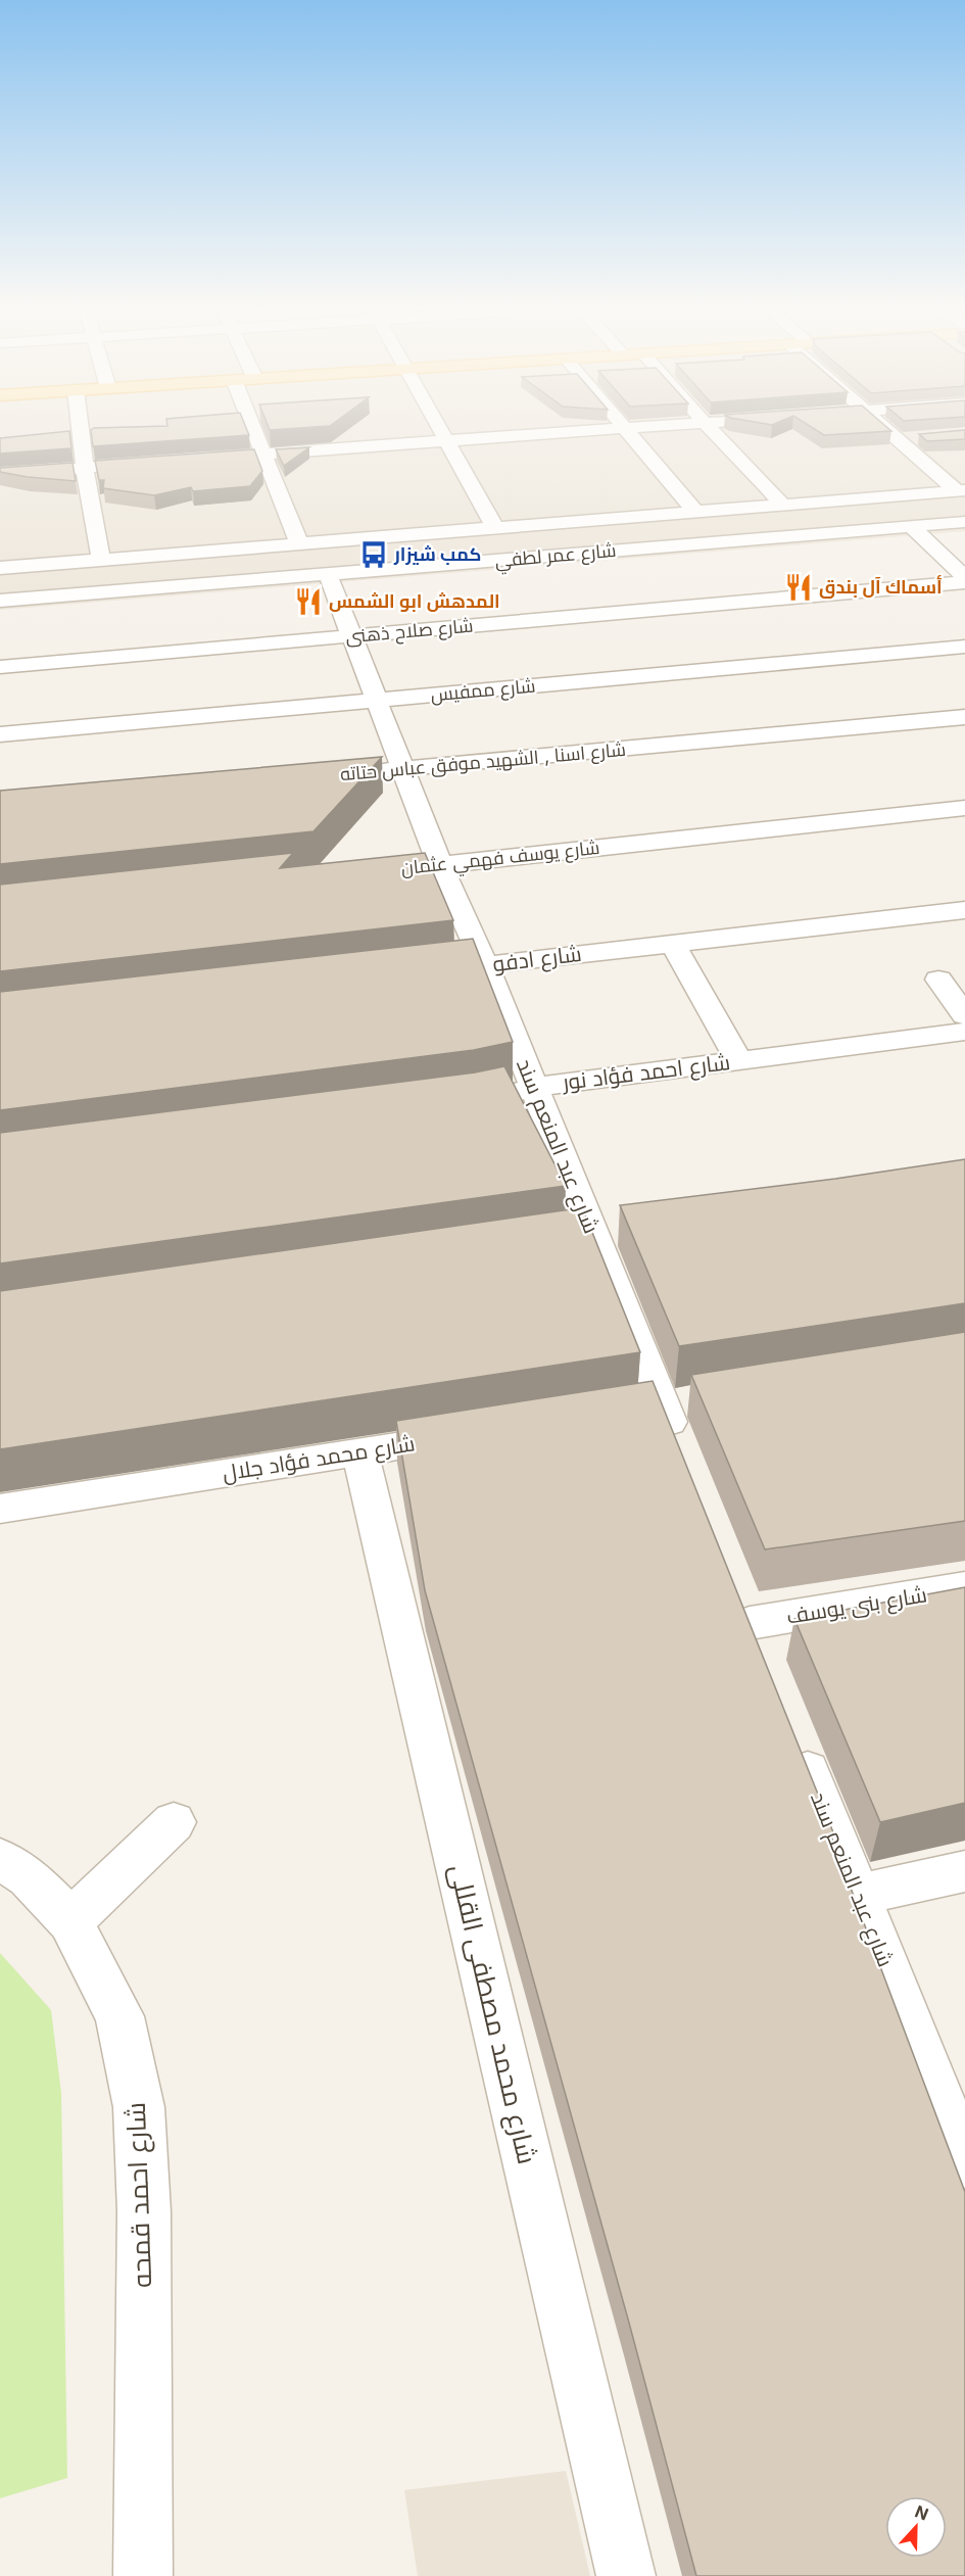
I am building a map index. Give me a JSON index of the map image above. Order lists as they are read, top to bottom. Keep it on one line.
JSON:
{"streets":{"street":["شارع عمر لطفي","شارع صلاح ذهنى","شارع ممفيس","شارع اسنا , الشهيد موفق عباس حتاته","شارع يوسف فهمي عثمان","شارع ادفو","شارع احمد فؤاد نور","شارع عبد المنعم سند","شارع محمد فؤاد جلال","شارع بنى يوسف","شارع محمد مصطفى القللى","شارع احمد قمحه"]},"crossings":[["شارع عمر لطفي","شارع عبد المنعم سند"],["شارع صلاح ذهنى","شارع عبد المنعم سند"],["شارع ممفيس","شارع عبد المنعم سند"],["شارع اسنا , الشهيد موفق عباس حتاته","شارع عبد المنعم سند"],["شارع يوسف فهمي عثمان","شارع عبد المنعم سند"],["شارع ادفو","شارع عبد المنعم سند"],["شارع احمد فؤاد نور","شارع عبد المنعم سند"],["شارع محمد فؤاد جلال","شارع محمد مصطفى القللى"]],"places":{"bus stop":["كمب شيزار"],"restaurant":["أسماك آل بندق","المدهش ابو الشمس"]},"north":"top"}
